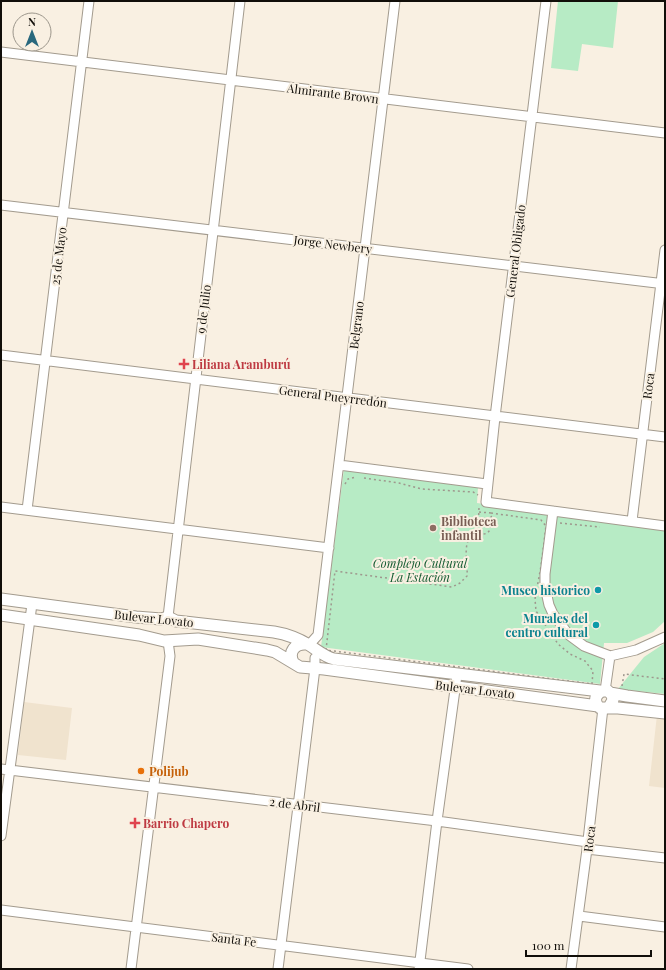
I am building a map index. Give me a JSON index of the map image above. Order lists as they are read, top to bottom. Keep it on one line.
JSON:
{"streets":{"main road":["9 de Julio","Roca","Bulevar Lovato"],"street":["Almirante Brown","Jorge Newbery","General Obligado","25 de Mayo","Belgrano","General Pueyrredón","2 de Abril","Santa Fe"]},"crossings":[["Almirante Brown","General Obligado"],["Almirante Brown","25 de Mayo"],["Almirante Brown","9 de Julio"],["Almirante Brown","Belgrano"],["Jorge Newbery","General Obligado"],["Jorge Newbery","25 de Mayo"],["Jorge Newbery","9 de Julio"],["Jorge Newbery","Belgrano"],["Jorge Newbery","Roca"],["General Obligado","General Pueyrredón"],["25 de Mayo","General Pueyrredón"],["9 de Julio","General Pueyrredón"],["9 de Julio","Bulevar Lovato"],["Belgrano","General Pueyrredón"],["Belgrano","Bulevar Lovato"],["Belgrano","2 de Abril"],["Belgrano","Santa Fe"],["Roca","General Pueyrredón"],["Roca","Bulevar Lovato"],["Roca","2 de Abril"]],"parks":["Complejo Cultural La Estación"],"places":{"health":["Liliana Aramburú","Barrio Chapero"],"other":["Biblioteca infantil","Museo historico","Murales del centro cultural","Polijub"]},"scale_bar":"100 m","north":"top"}
